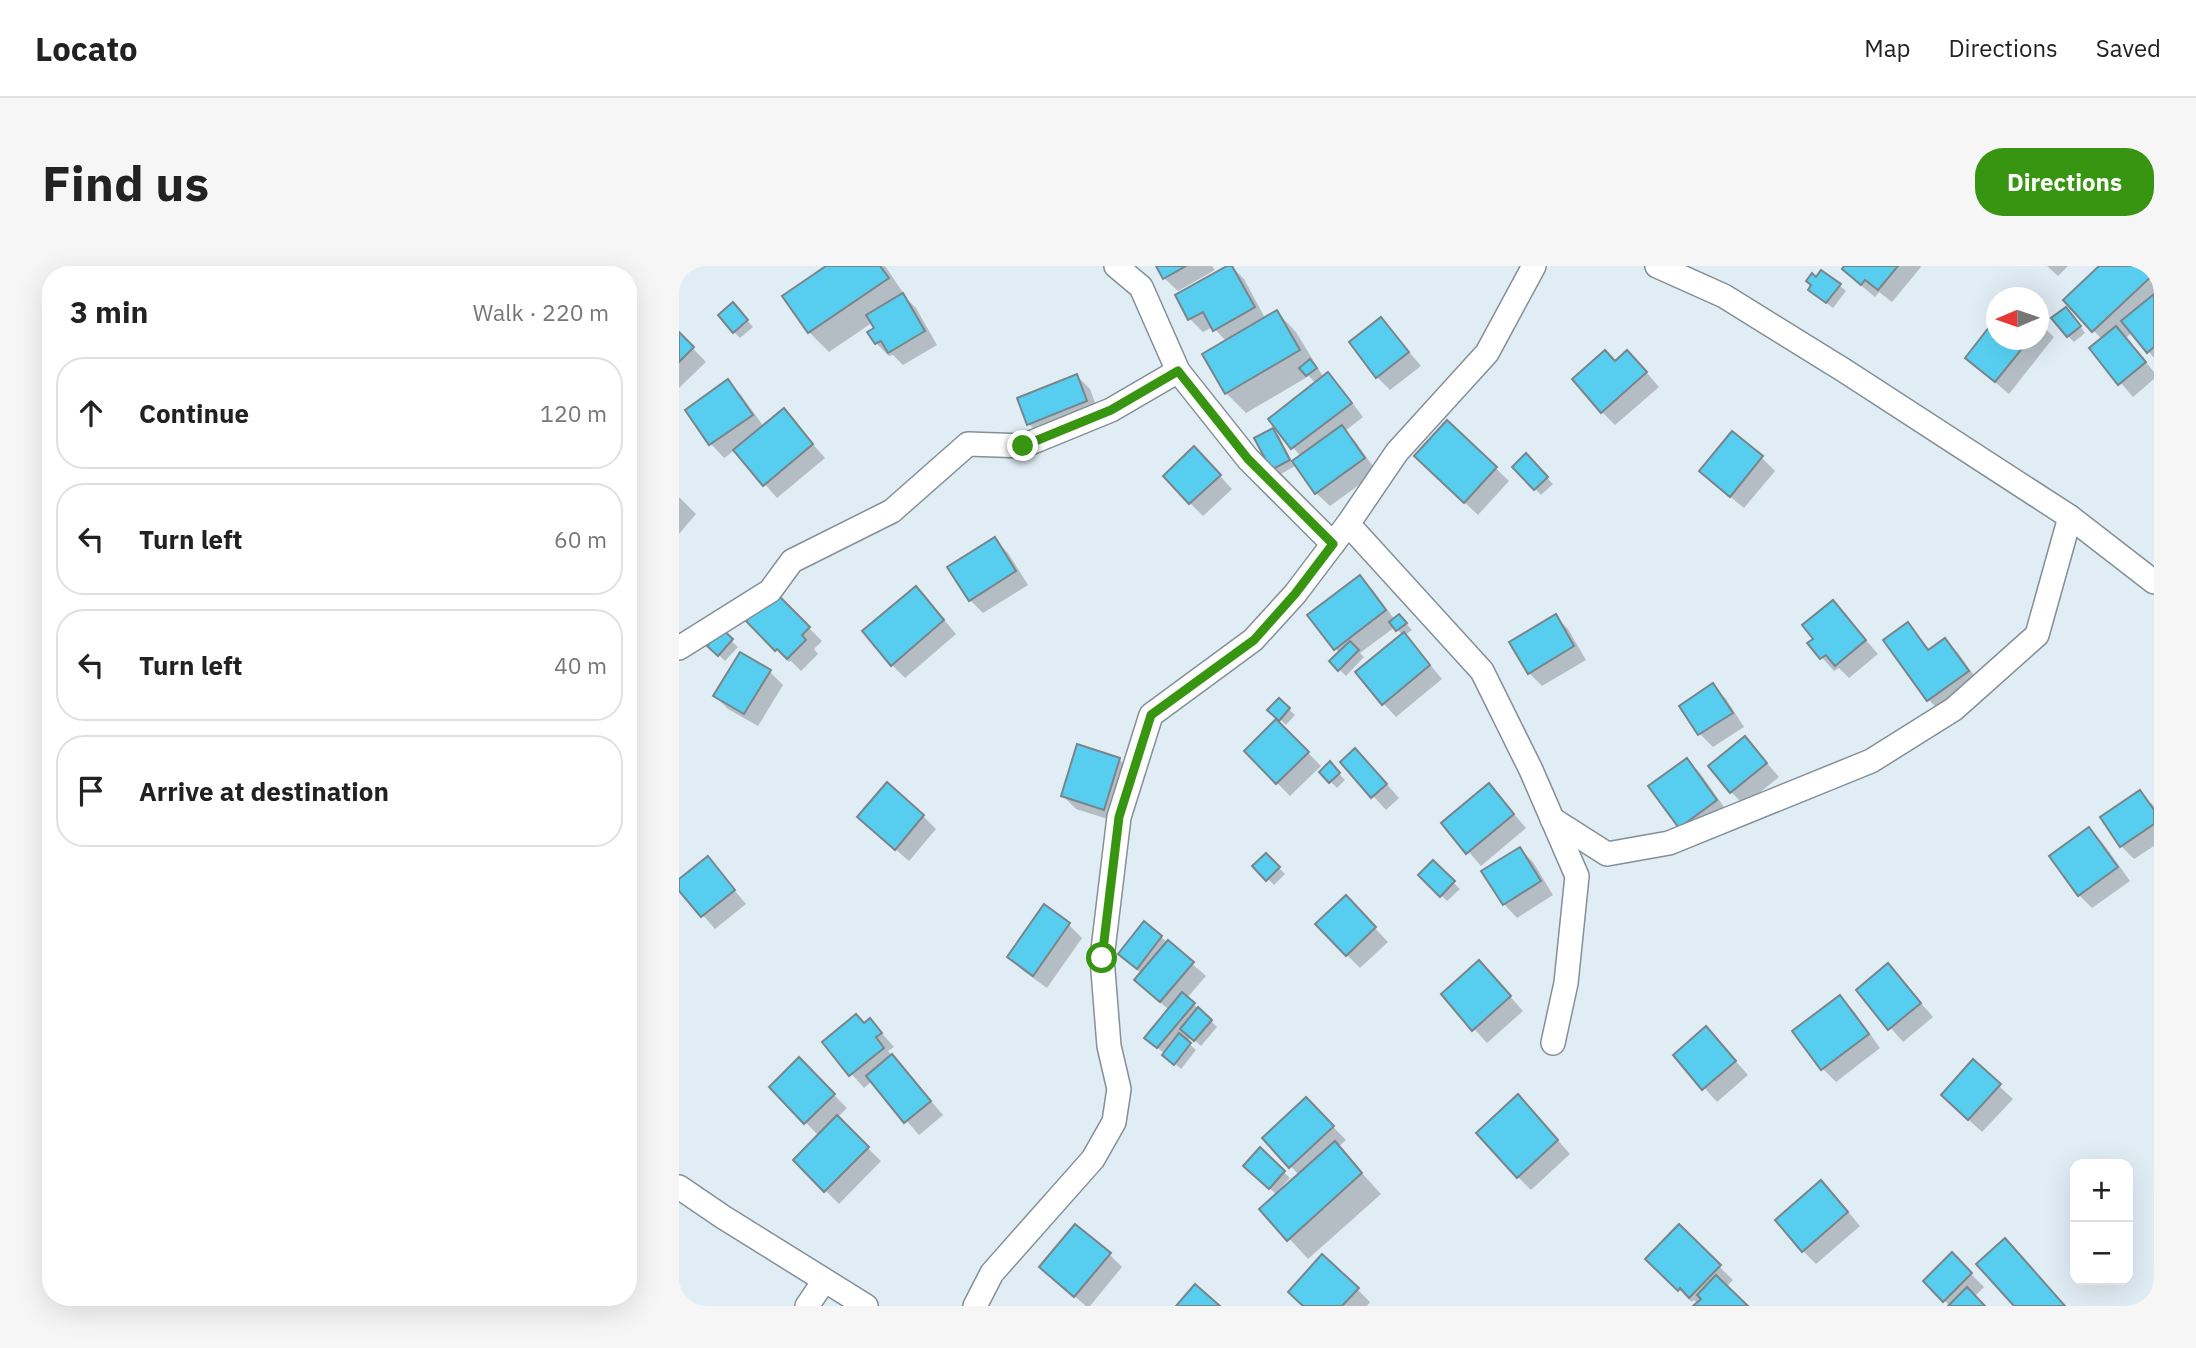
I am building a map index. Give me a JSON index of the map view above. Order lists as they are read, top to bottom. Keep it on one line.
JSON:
{"north":"left","page":{"header":"Locato","nav":["Map","Directions","Saved"],"buttons":"Directions","title":"Find us","heading":["3 min","Walk · 220 m"],"list":[["Continue","120 m"],["Turn left","60 m"],["Turn left","40 m"],"Arrive at destination"],"map_buttons":["+","−"]}}
